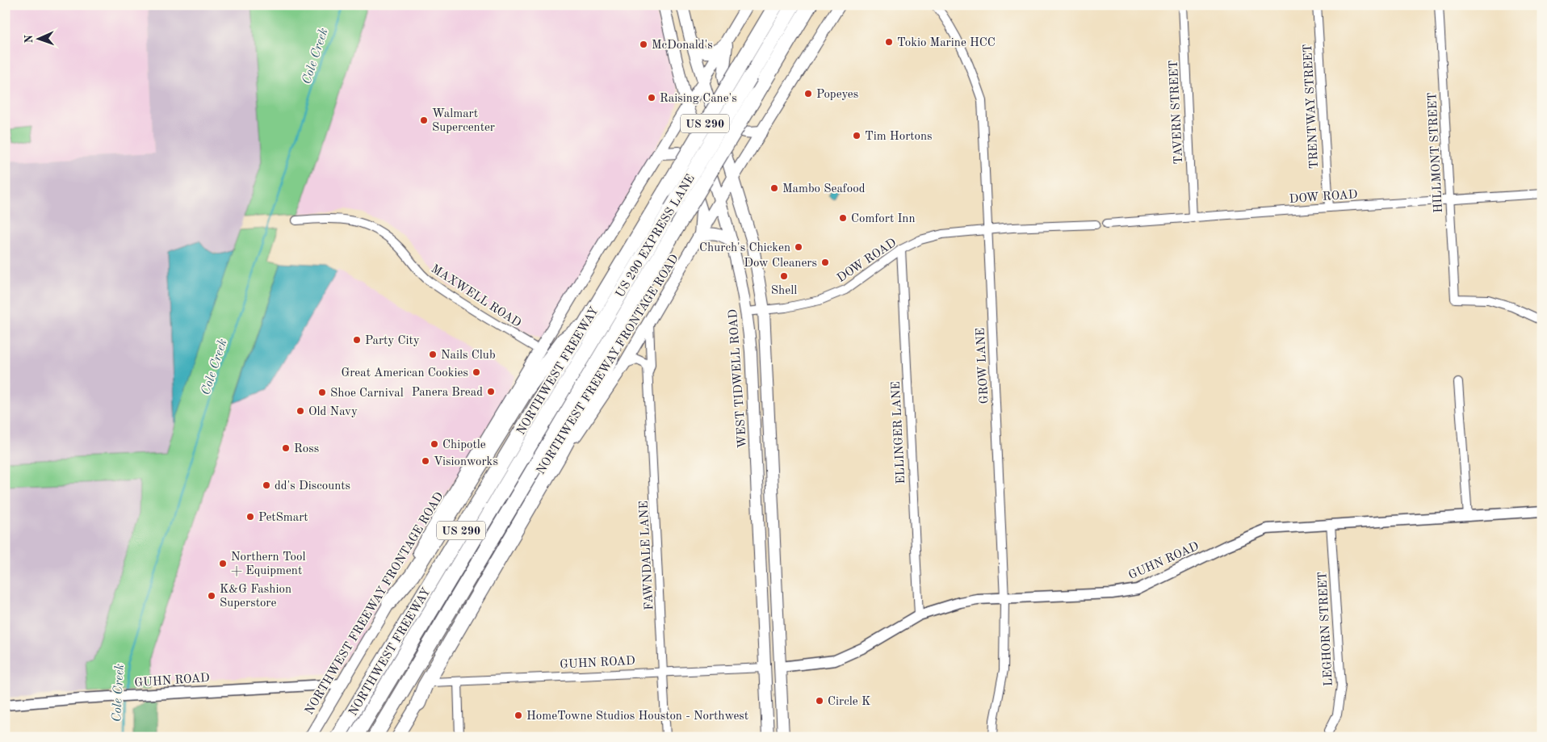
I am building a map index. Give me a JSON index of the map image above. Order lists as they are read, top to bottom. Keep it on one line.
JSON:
{"streets":{"highway":["US 290","US 290 EXPRESS LANE","NORTHWEST FREEWAY"],"main road":["NORTHWEST FREEWAY FRONTAGE ROAD","WEST TIDWELL ROAD"],"street":["TRENTWAY STREET","TAVERN STREET","HILLMONT STREET","DOW ROAD","MAXWELL ROAD","GROW LANE","ELLINGER LANE","FAWNDALE LANE","GUHN ROAD","LEGHORN STREET"]},"crossings":[["TRENTWAY STREET","DOW ROAD"],["TAVERN STREET","DOW ROAD"],["HILLMONT STREET","DOW ROAD"],["DOW ROAD","GROW LANE"],["DOW ROAD","WEST TIDWELL ROAD"],["DOW ROAD","ELLINGER LANE"],["MAXWELL ROAD","NORTHWEST FREEWAY FRONTAGE ROAD"],["NORTHWEST FREEWAY FRONTAGE ROAD","WEST TIDWELL ROAD"],["NORTHWEST FREEWAY FRONTAGE ROAD","FAWNDALE LANE"],["NORTHWEST FREEWAY FRONTAGE ROAD","GUHN ROAD"],["GROW LANE","GUHN ROAD"],["WEST TIDWELL ROAD","GUHN ROAD"],["ELLINGER LANE","GUHN ROAD"],["FAWNDALE LANE","GUHN ROAD"],["GUHN ROAD","LEGHORN STREET"]],"water":["Cole Creek"],"places":["Tokio Marine HCC","McDonald's","Popeyes","Raising Cane's","Walmart Supercenter","Tim Hortons","Mambo Seafood","Comfort Inn","Church's Chicken","Dow Cleaners","Shell","Party City","Nails Club","Great American Cookies","Panera Bread","Shoe Carnival","Old Navy","Chipotle","Ross","Visionworks","dd's Discounts","PetSmart","Northern Tool + Equipment","K&G Fashion Superstore","Circle K","HomeTowne Studios Houston - Northwest"],"north":"left"}
